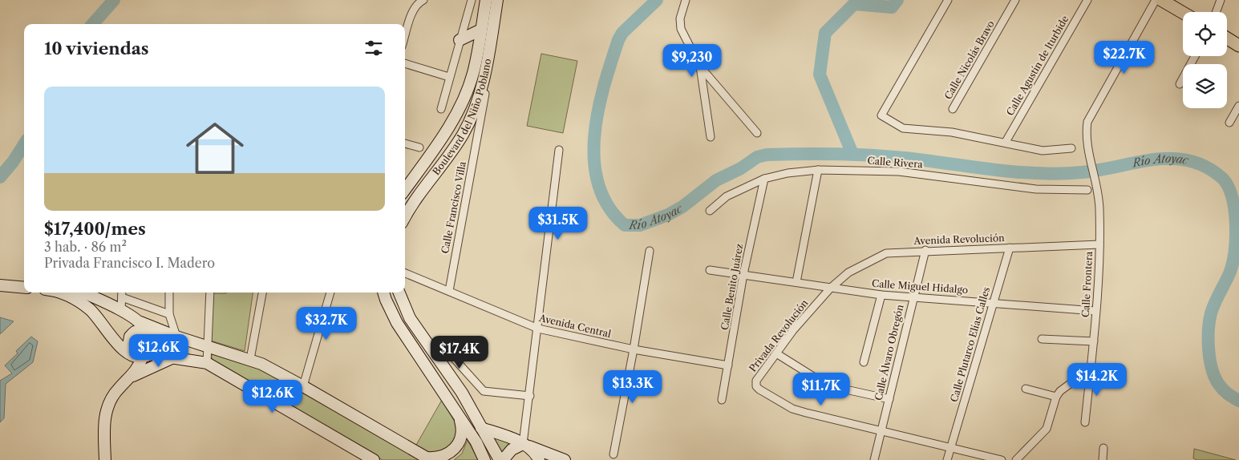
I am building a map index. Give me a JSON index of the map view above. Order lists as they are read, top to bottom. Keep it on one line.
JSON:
{"streets":{"street":["Calle Nicolás Bravo","Calle Agustín de Iturbide","Boulevard del Niño Poblano","Calle Rivera","Calle Francisco Villa","Avenida Revolución","Calle Frontera","Calle Benito Juárez","Calle Miguel Hidalgo","Avenida Central","Privada Revolución","Calle Plutarco Elías Calles","Calle Álvaro Obregón"]},"crossings":[["Calle Rivera","Calle Benito Juárez"],["Calle Francisco Villa","Avenida Central"],["Avenida Revolución","Calle Frontera"],["Avenida Revolución","Calle Miguel Hidalgo"],["Avenida Revolución","Privada Revolución"],["Avenida Revolución","Calle Plutarco Elías Calles"],["Avenida Revolución","Calle Álvaro Obregón"],["Calle Frontera","Calle Miguel Hidalgo"],["Calle Benito Juárez","Calle Miguel Hidalgo"],["Calle Benito Juárez","Avenida Central"],["Calle Miguel Hidalgo","Privada Revolución"],["Calle Miguel Hidalgo","Calle Plutarco Elías Calles"],["Calle Miguel Hidalgo","Calle Álvaro Obregón"],["Privada Revolución","Calle Álvaro Obregón"]],"water":["Río Atoyac"],"page":{"heading":"10 viviendas","price":["$22.7K","$9,230","$31.5K","$32.7K","$12.6K","$17.4K","$14.2K","$13.3K","$11.7K","$12.6K"],"list":[{"name":"$17,400/mes","note":"3 hab. · 86 m² · Privada Francisco I. Madero"}]}}
